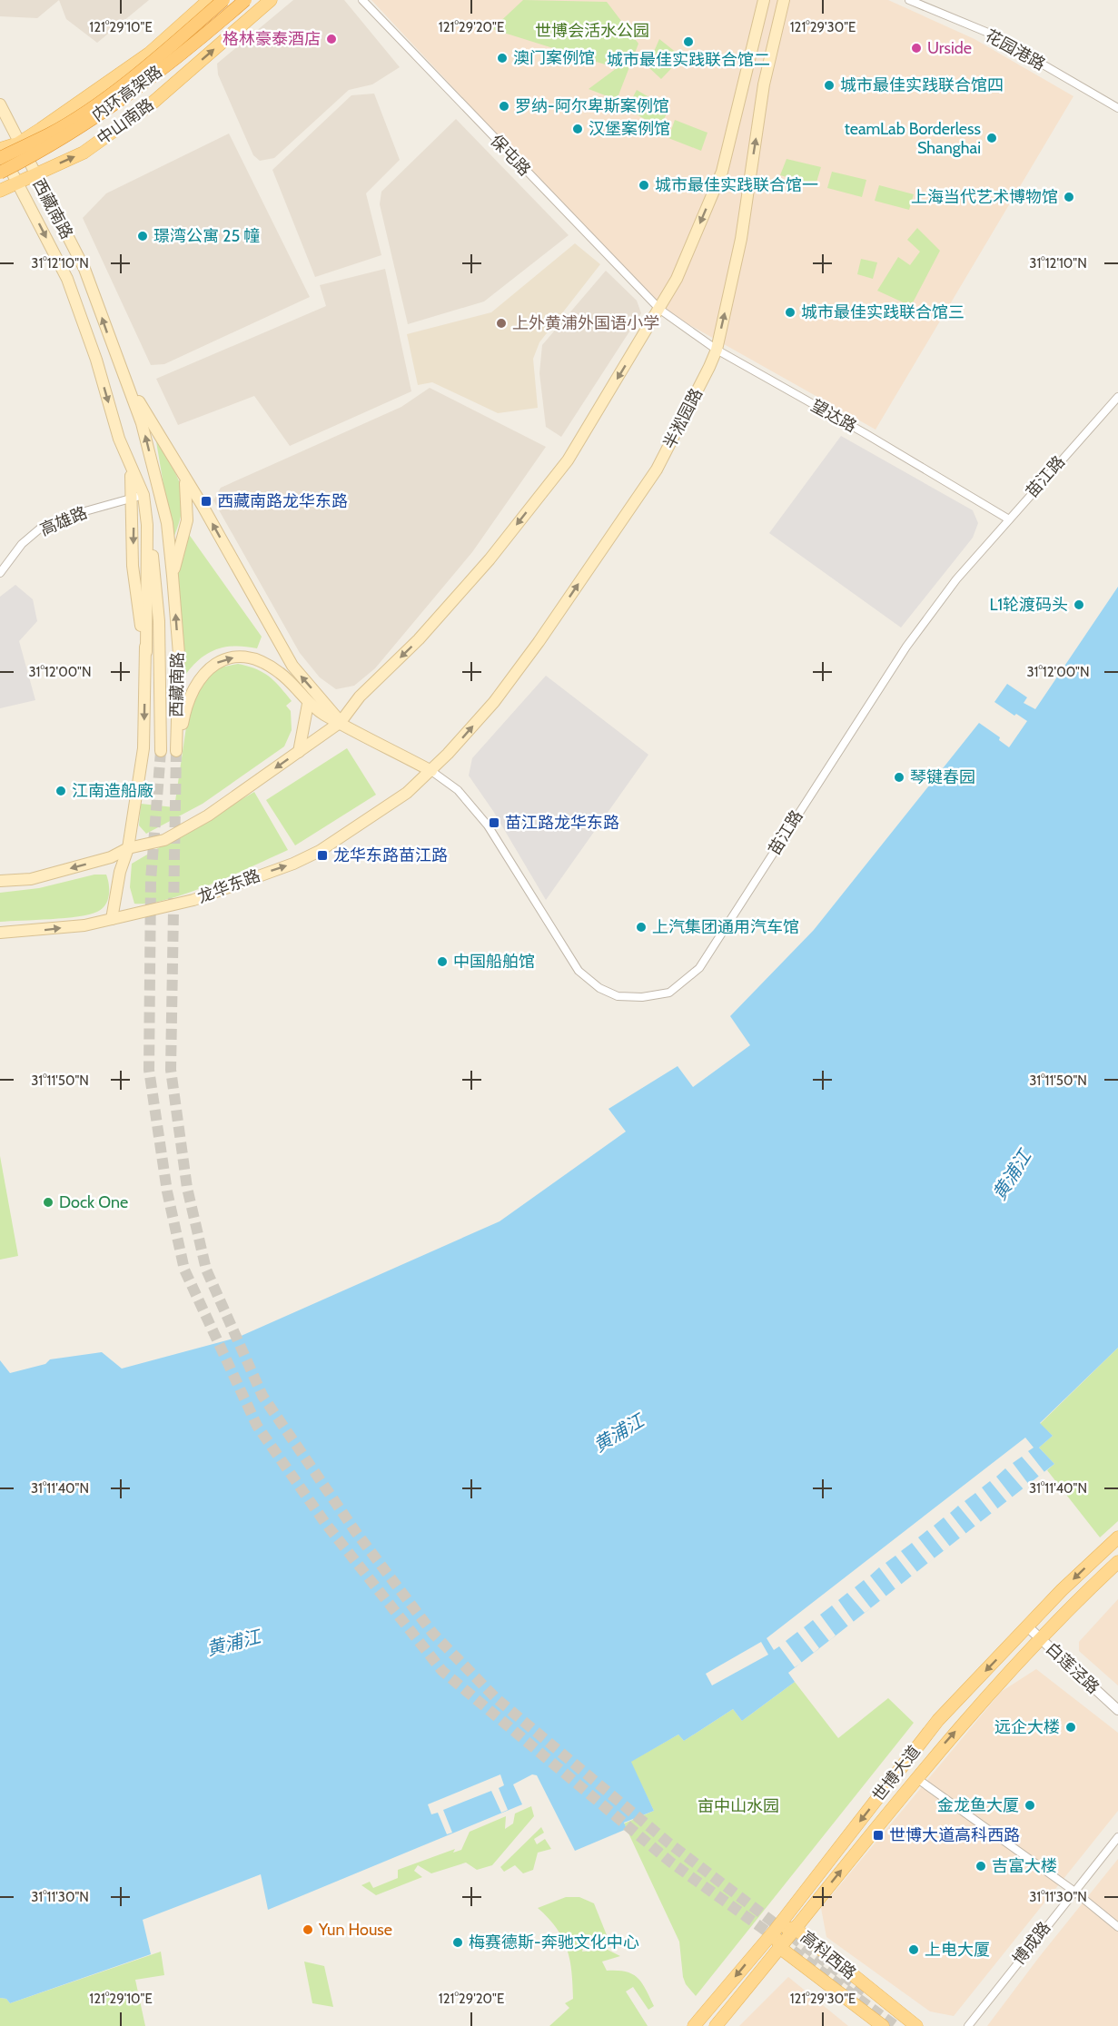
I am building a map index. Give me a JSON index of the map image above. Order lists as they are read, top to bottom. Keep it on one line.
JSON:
{"streets":{"highway":["内环高架路"],"main road":["中山南路","西藏南路","半淞园路","龙华东路","世博大道","高科西路"],"street":["花园港路","保屯路","望达路","苗江路","高雄路","白莲泾路","博成路"]},"crossings":[["中山南路","西藏南路"],["保屯路","望达路"],["西藏南路","半淞园路"],["西藏南路","苗江路"],["西藏南路","高雄路"],["西藏南路","龙华东路"],["望达路","半淞园路"],["望达路","苗江路"],["半淞园路","苗江路"],["半淞园路","龙华东路"],["苗江路","龙华东路"],["白莲泾路","世博大道"],["世博大道","高科西路"]],"water":["黄浦江"],"parks":["世博会活水公园","亩中山水园"],"places":{"other":["格林豪泰酒店","城市最佳实践联合馆二","Urside","澳门案例馆","城市最佳实践联合馆四","罗纳-阿尔卑斯案例馆","汉堡案例馆","teamLab Borderless Shanghai","城市最佳实践联合馆一","上海当代艺术博物馆","璟湾公寓 25 幢","城市最佳实践联合馆三","上外黄浦外国语小学","L1轮渡码头","琴键春园","江南造船廠","上汽集团通用汽车馆","中国船舶馆","Dock One","远企大楼","金龙鱼大厦","吉富大楼","Yun House","梅赛德斯-奔驰文化中心","上电大厦"],"transit":["西藏南路龙华东路","苗江路龙华东路","龙华东路苗江路","世博大道高科西路"]},"coordinates":["121°29'10\"E","121°29'20\"E","121°29'30\"E","31°12'10\"N","31°12'00\"N","31°11'50\"N","31°11'40\"N","31°11'30\"N"]}
